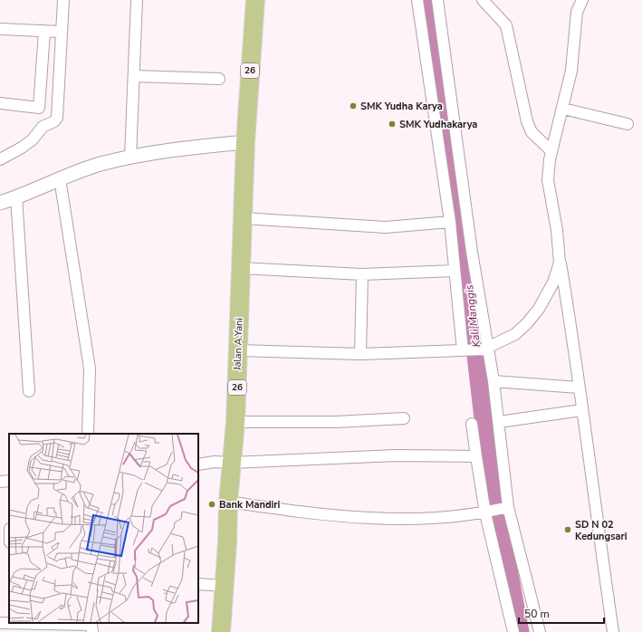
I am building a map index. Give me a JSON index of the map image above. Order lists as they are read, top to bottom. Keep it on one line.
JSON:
{"streets":{"highway":["26","Jalan A.Yani"]},"crossings":[["26","Jalan A.Yani"]],"water":["Kali Manggis"],"places":["SMK Yudha Karya","SMK Yudhakarya","Bank Mandiri","SD N 02 Kedungsari"],"scale_bar":"50 m"}
